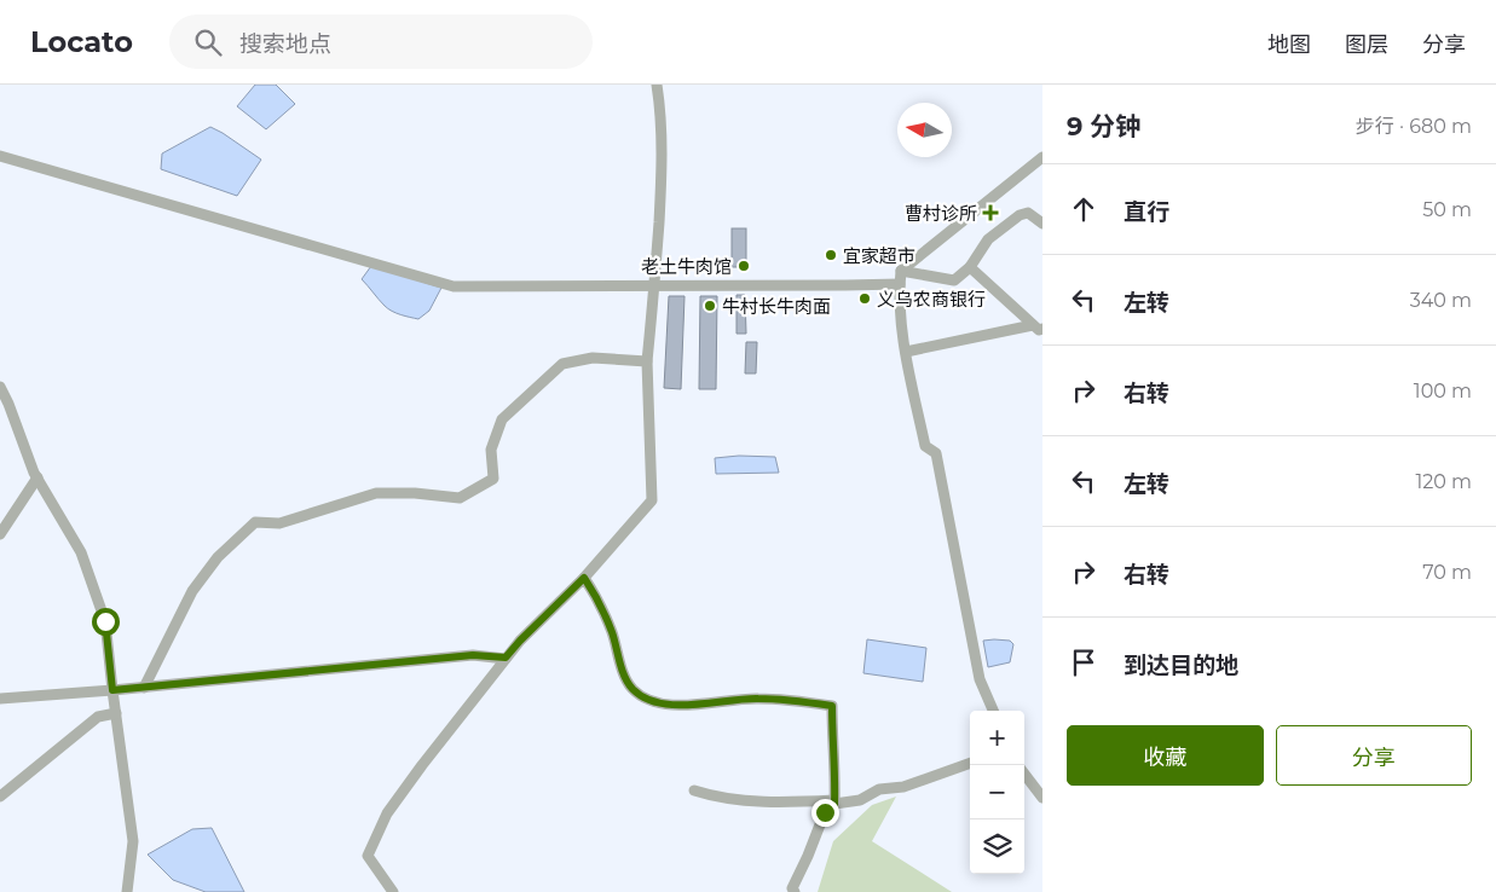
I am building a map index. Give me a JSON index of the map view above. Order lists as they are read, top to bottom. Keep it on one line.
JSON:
{"places":{"health":["曹村诊所"],"other":["宜家超市","老土牛肉馆","义乌农商银行","牛村长牛肉面"]},"north":"left","page":{"header":"Locato","search":"搜索地点","nav":["地图","图层","分享"],"heading":["9 分钟","步行 · 680 m"],"list":[["直行","50 m"],["左转","340 m"],["右转","100 m"],["左转","120 m"],["右转","70 m"],"到达目的地"],"buttons":["收藏","分享"],"map_buttons":["+","−"]}}
